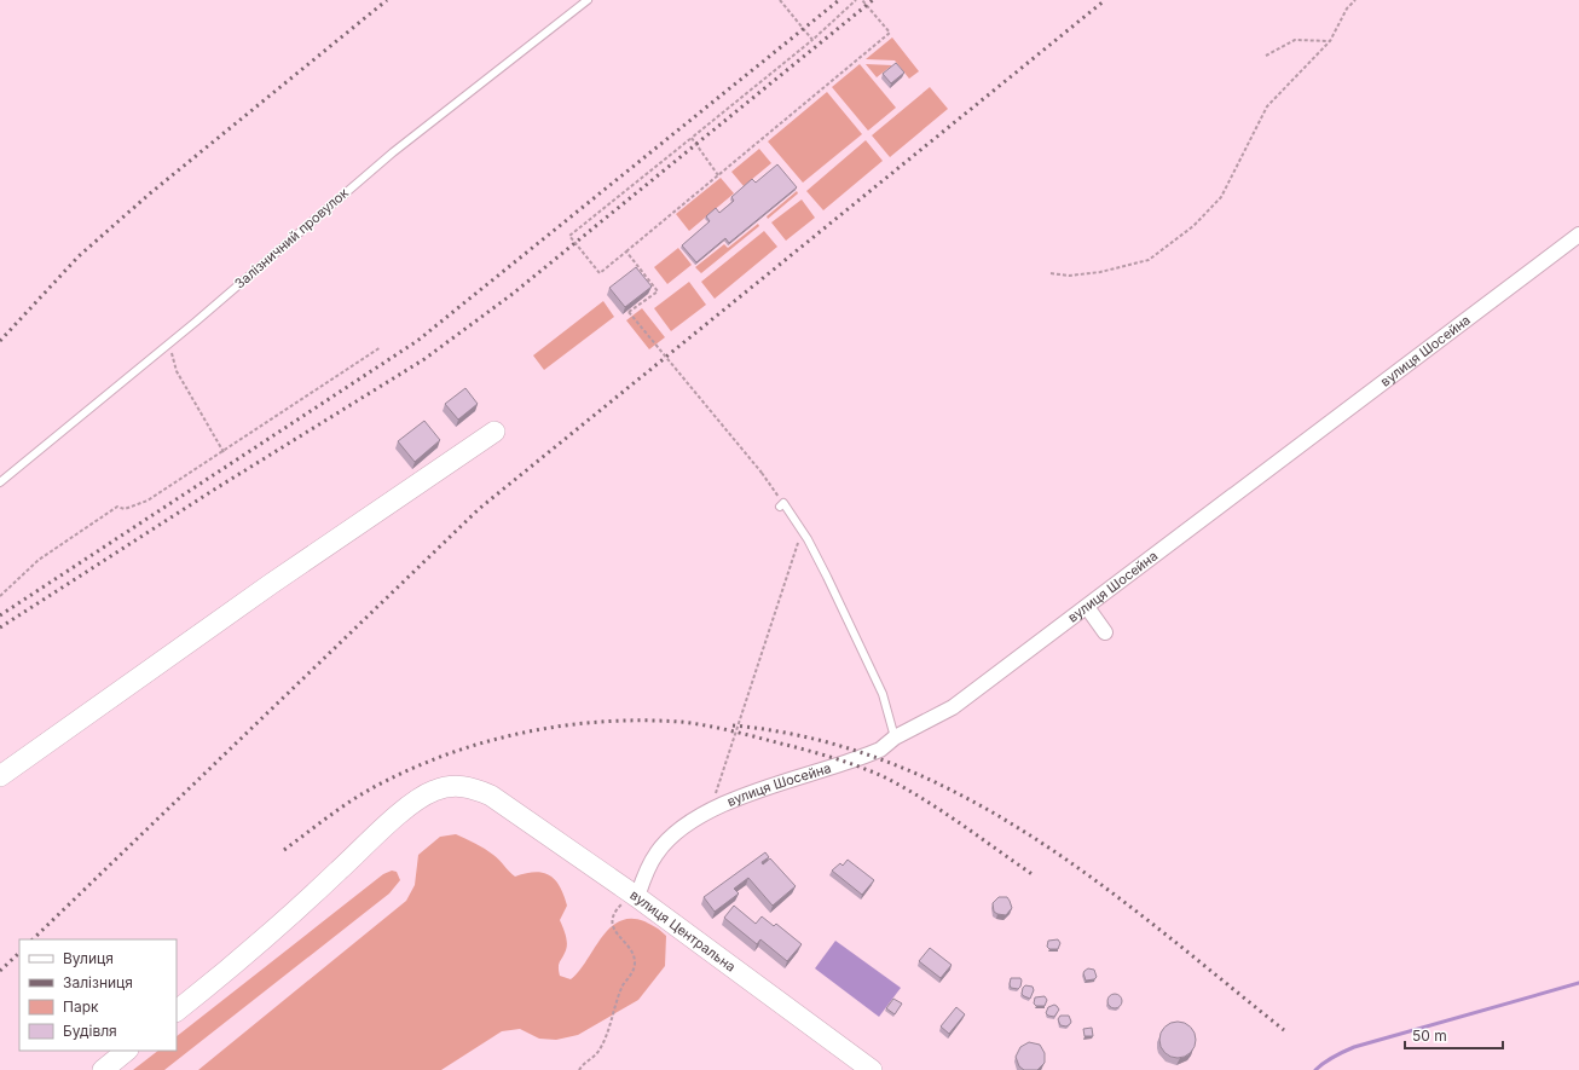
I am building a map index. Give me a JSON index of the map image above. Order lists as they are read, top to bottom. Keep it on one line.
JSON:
{"streets":{"street":["вулиця Шосейна","вулиця Центральна"],"lane":["Залізничний провулок"]},"crossings":[["вулиця Шосейна","вулиця Центральна"]],"legend":["Вулиця","Залізниця","Парк","Будівля"],"scale_bar":"50 m"}
